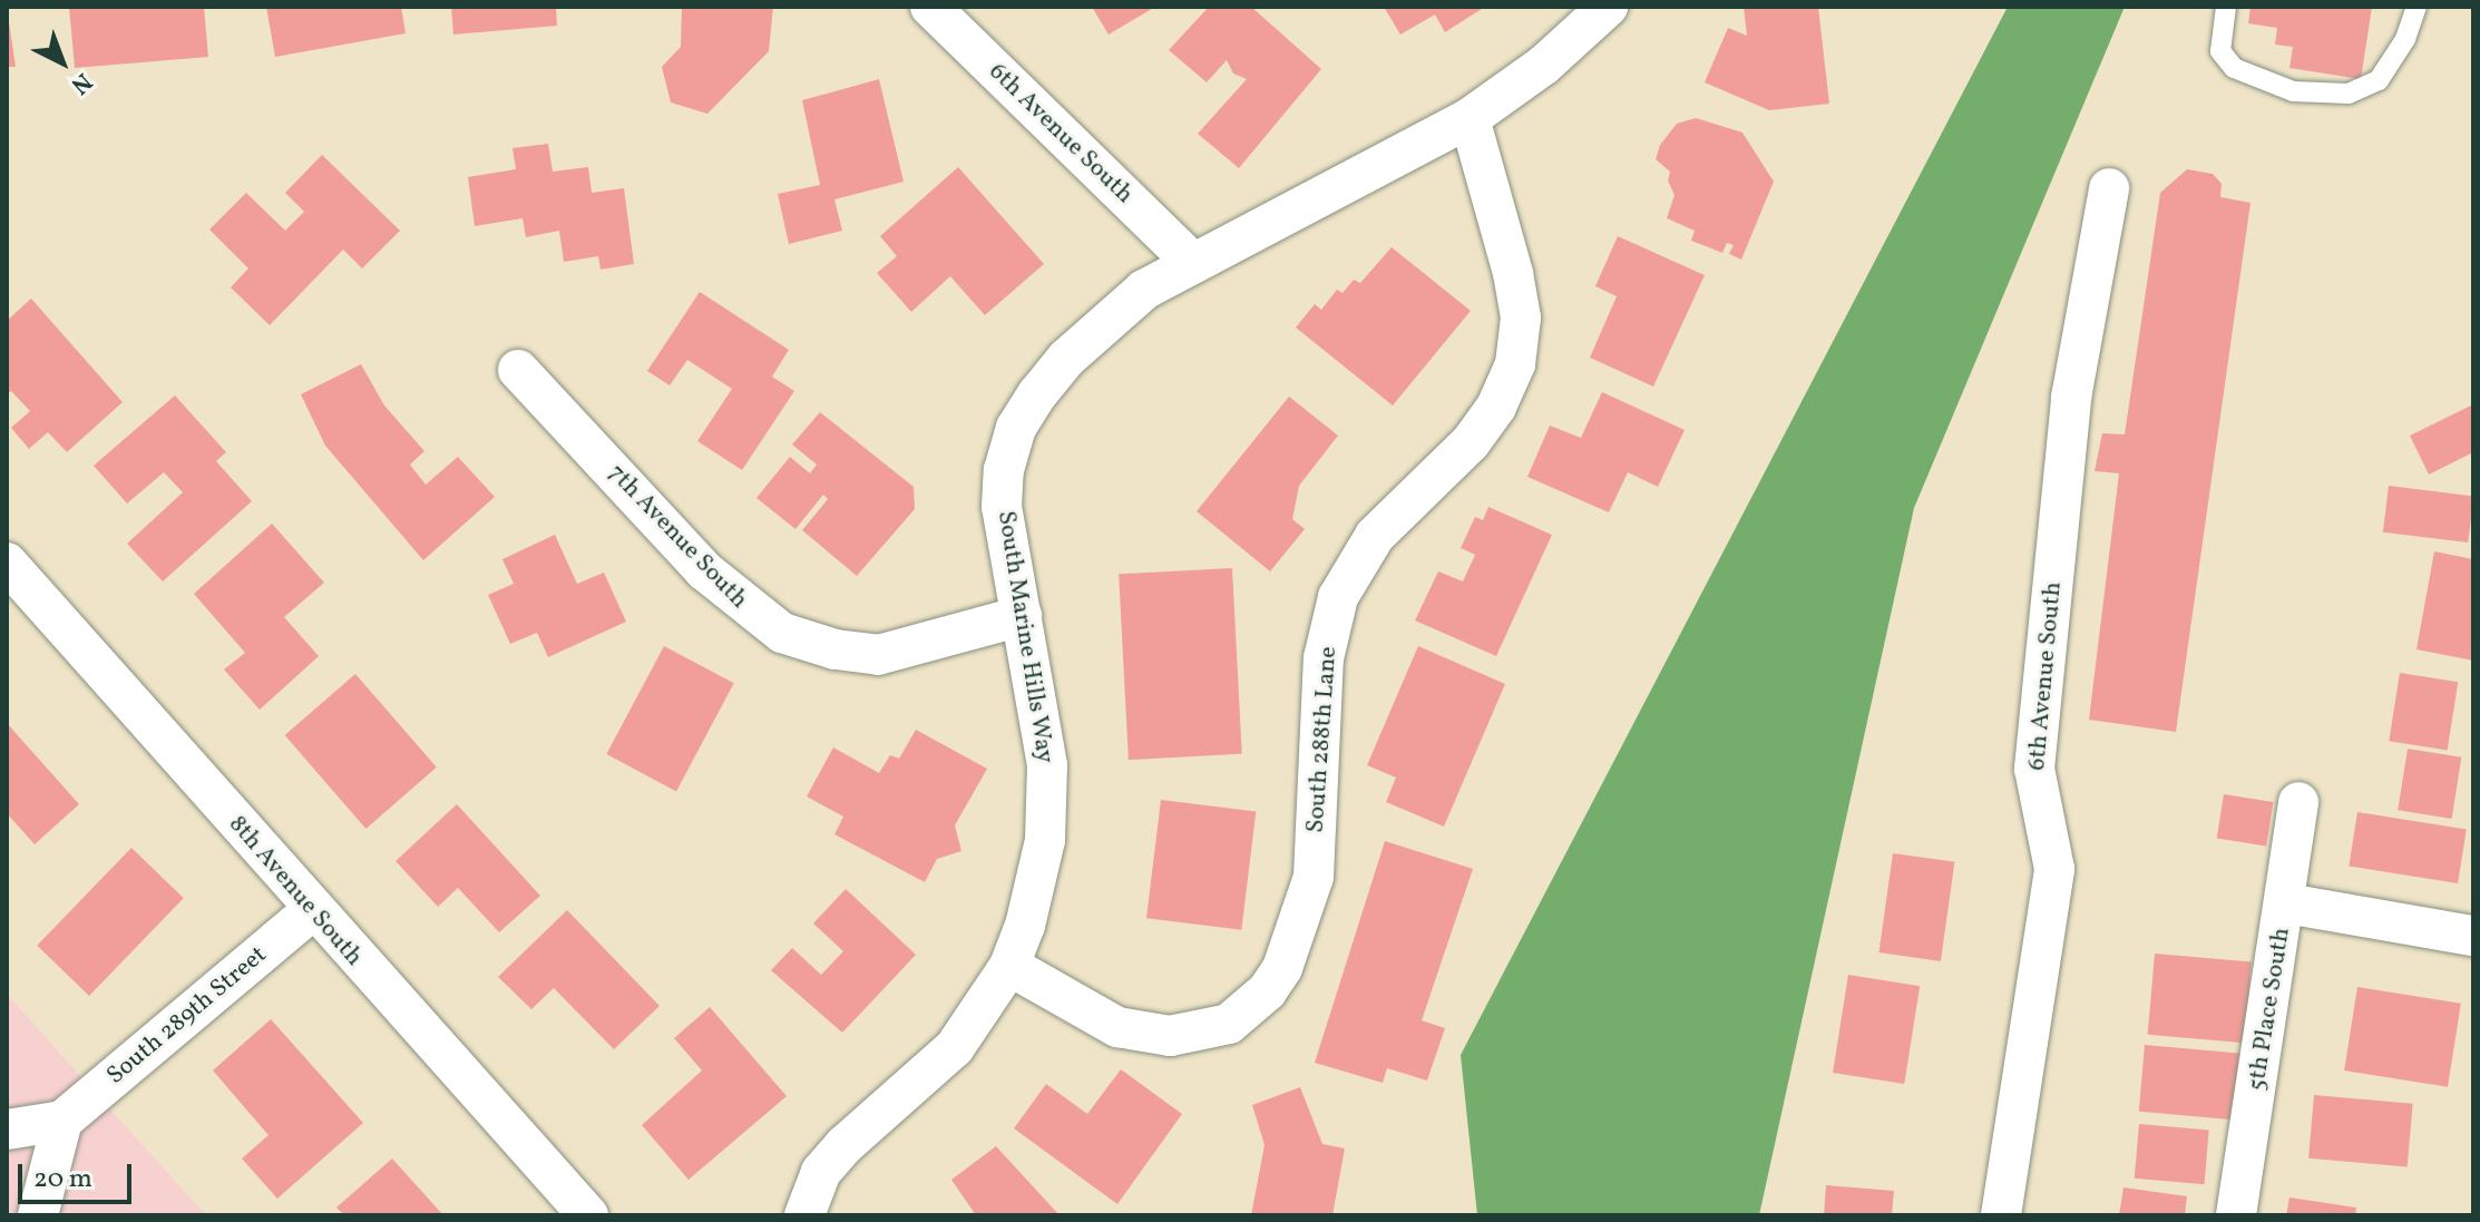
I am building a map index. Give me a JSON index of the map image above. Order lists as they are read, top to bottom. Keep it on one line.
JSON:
{"streets":{"street":["6th Avenue South","7th Avenue South","South Marine Hills Way","South 288th Lane","8th Avenue South","5th Place South","South 289th Street"]},"crossings":[["6th Avenue South","South Marine Hills Way"],["7th Avenue South","South Marine Hills Way"],["South Marine Hills Way","South 288th Lane"],["8th Avenue South","South 289th Street"]],"scale_bar":"20 m","north":"bottom right"}
